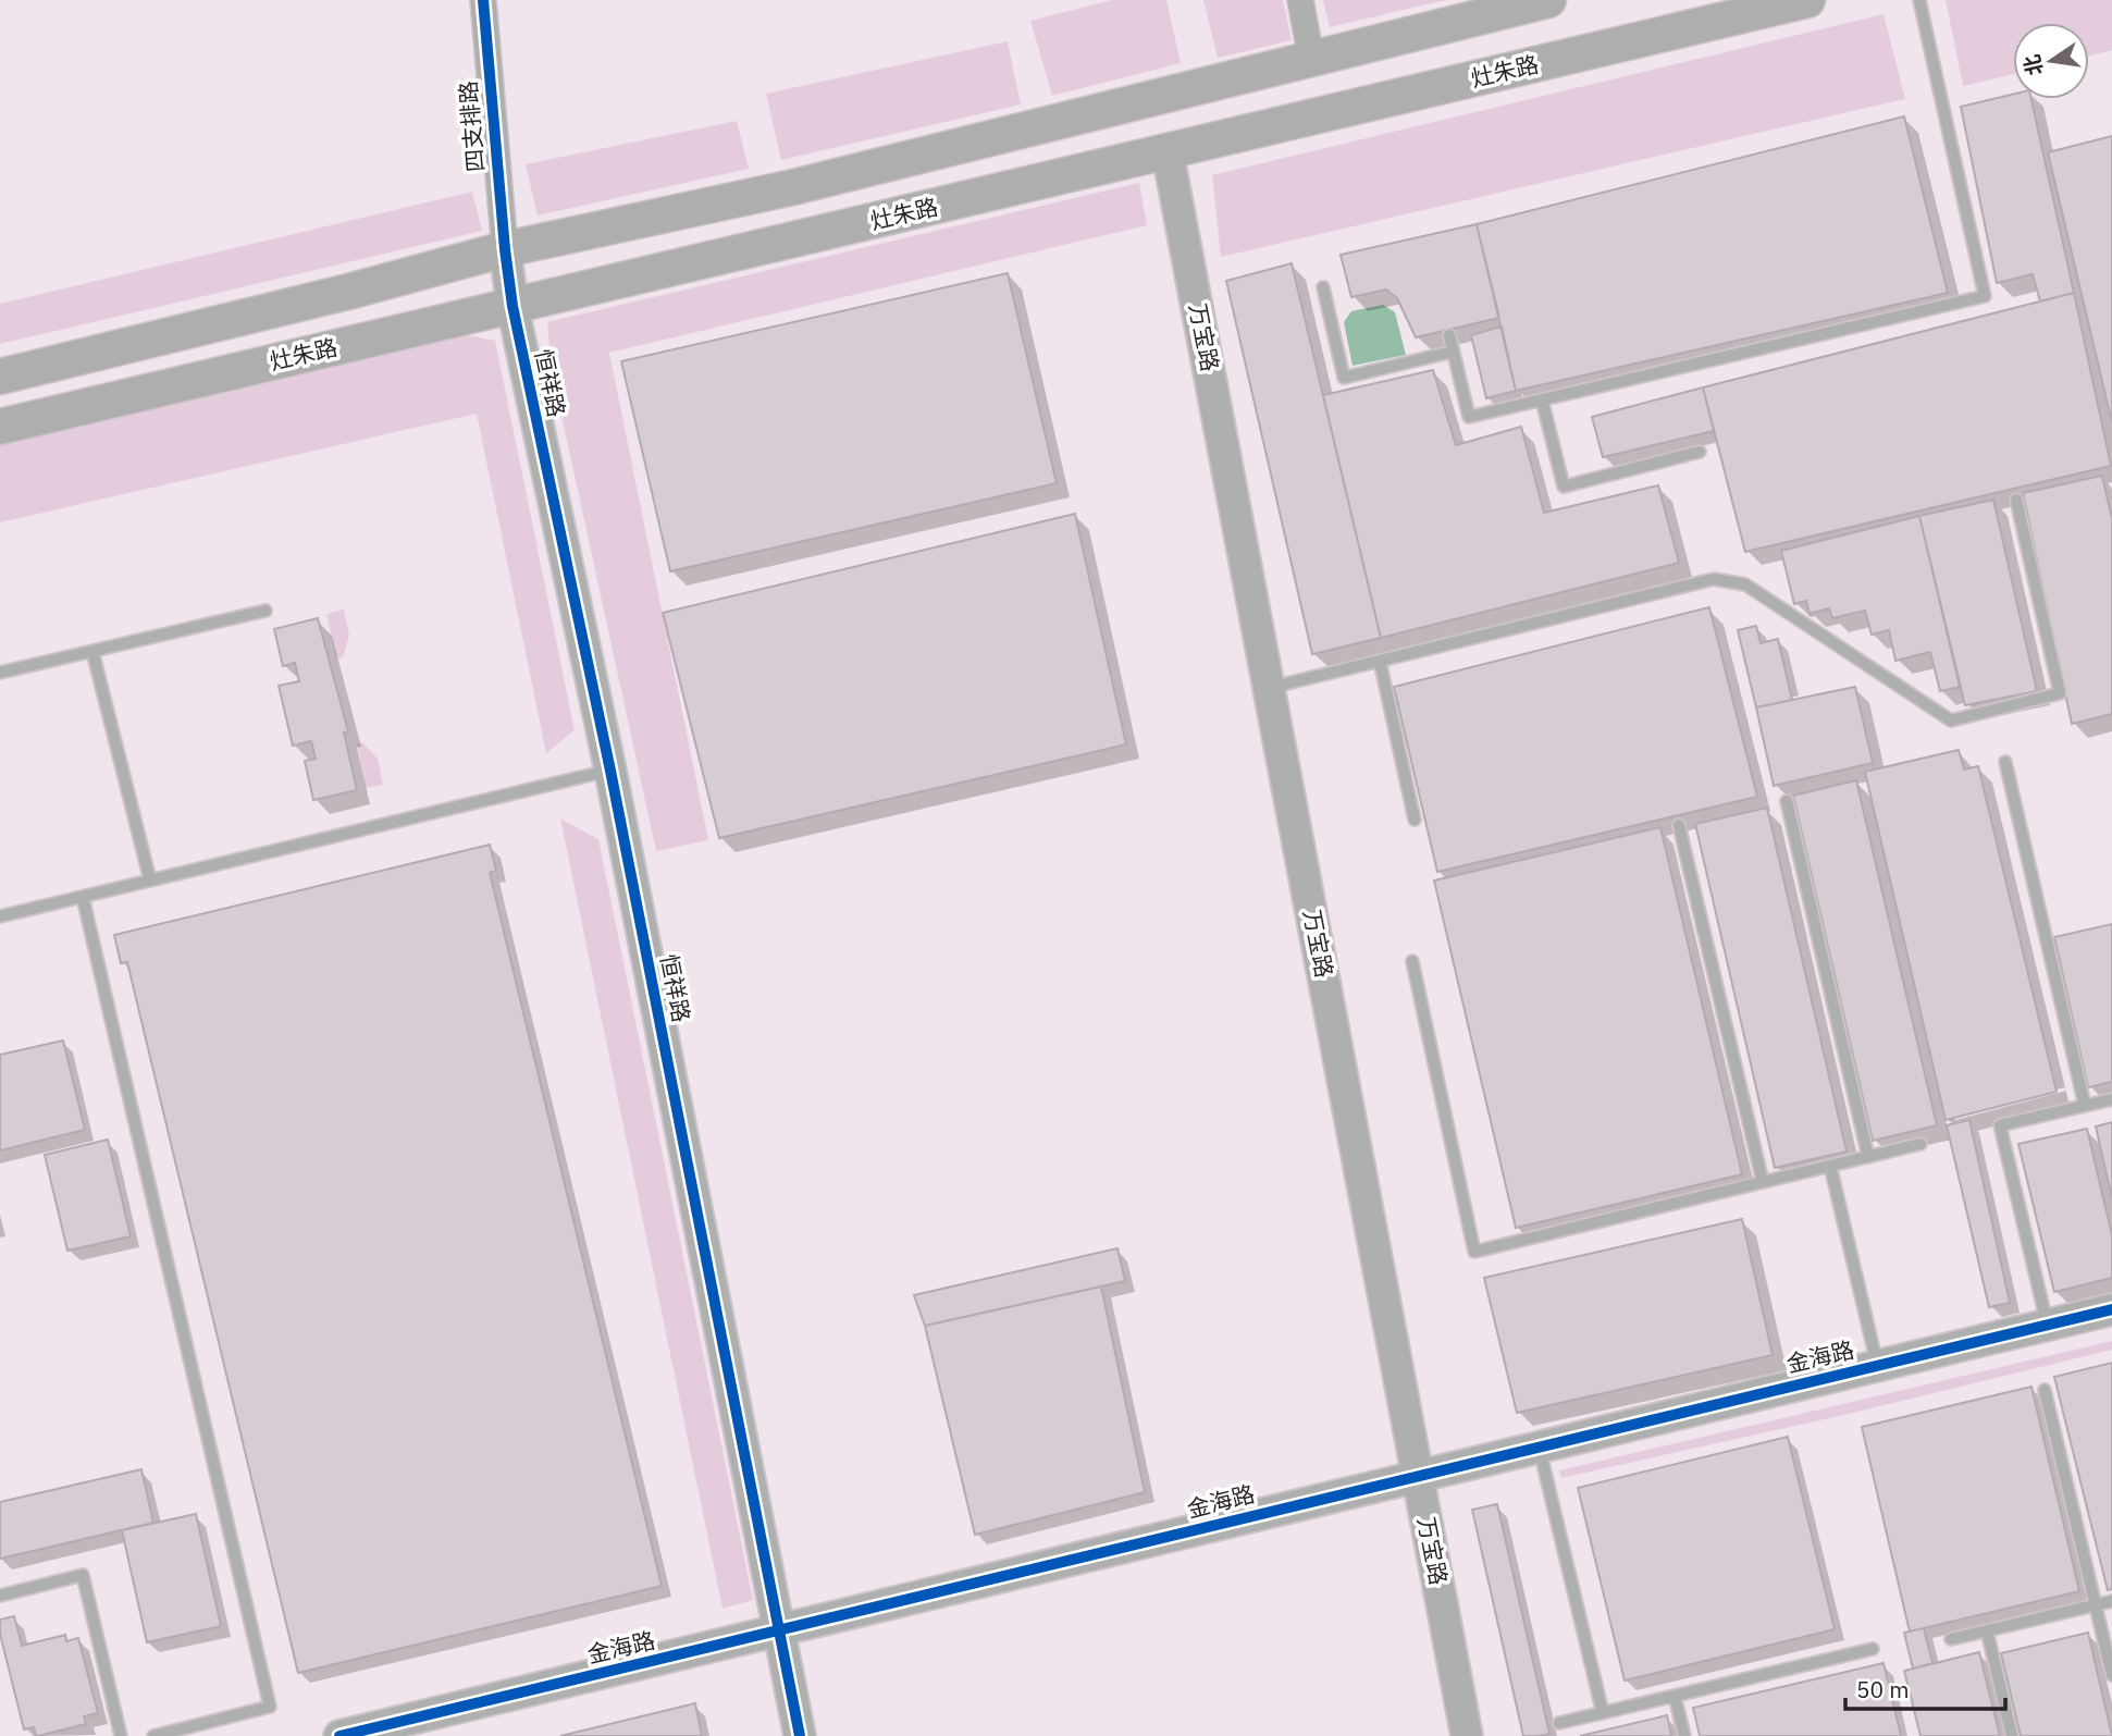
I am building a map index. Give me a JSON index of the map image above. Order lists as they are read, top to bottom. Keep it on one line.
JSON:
{"streets":{"main road":["灶朱路"],"street":["四支排路","万宝路","恒祥路","金海路"]},"crossings":[["灶朱路","万宝路"],["灶朱路","恒祥路"],["四支排路","恒祥路"],["万宝路","金海路"],["恒祥路","金海路"]],"scale_bar":"50 m","north":"left"}
